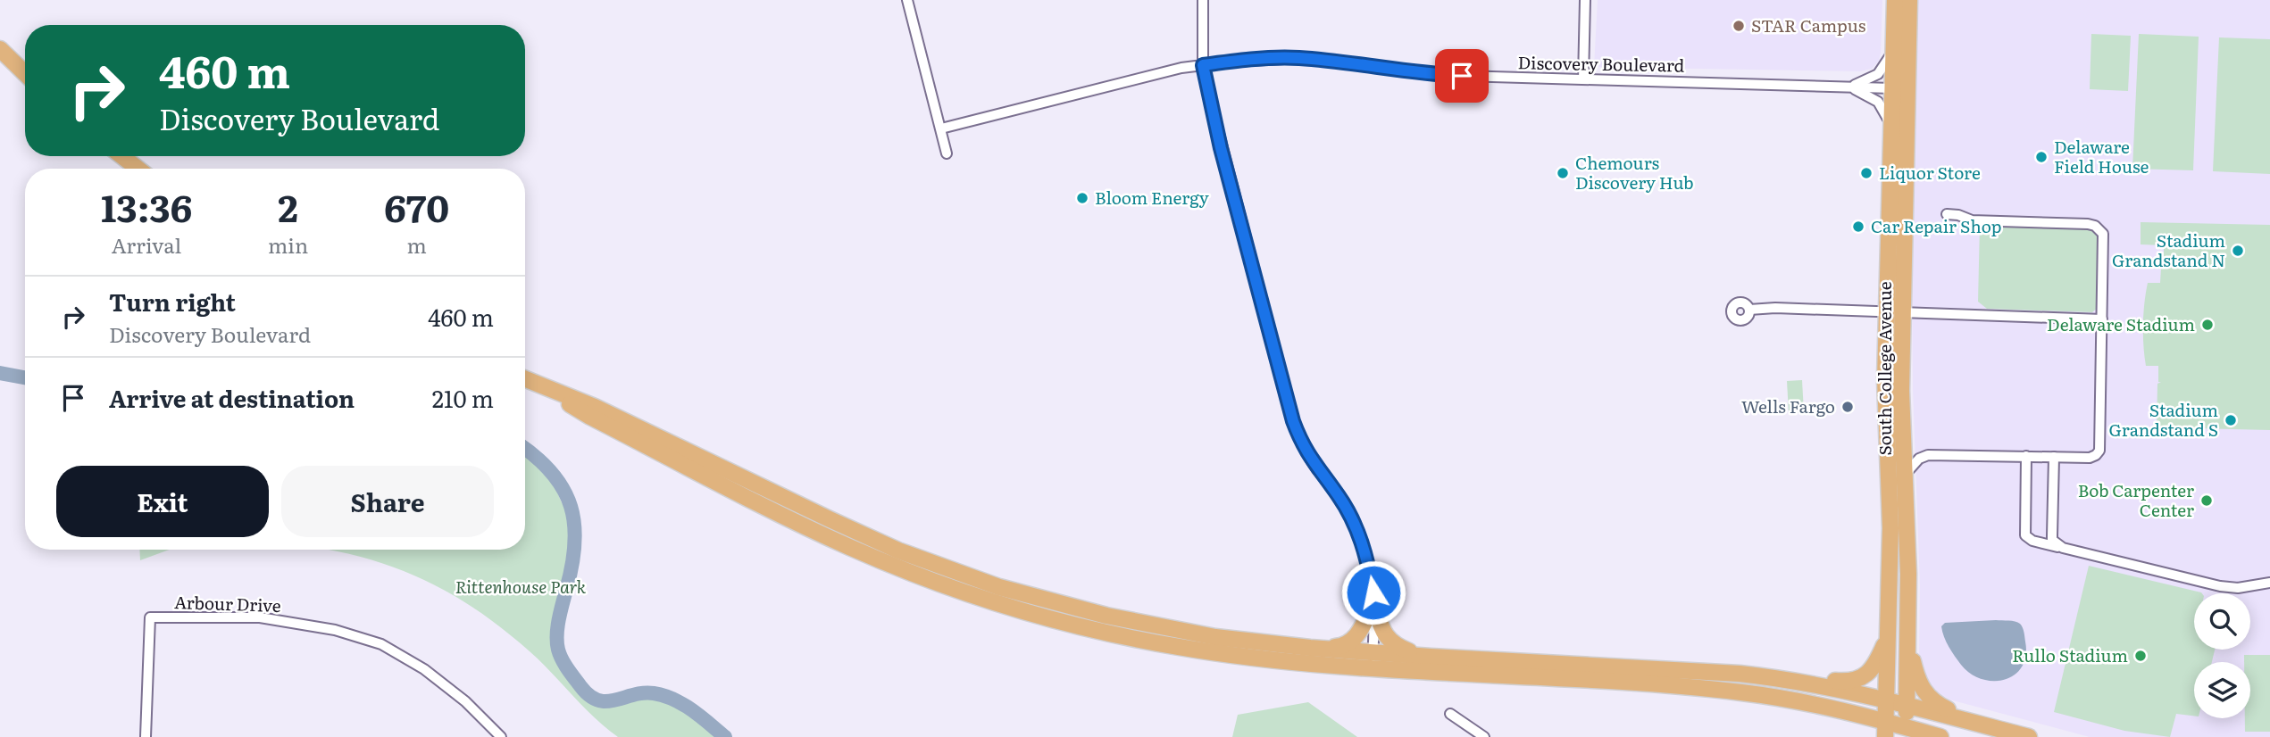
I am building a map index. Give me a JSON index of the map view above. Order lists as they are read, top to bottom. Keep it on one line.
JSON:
{"streets":{"main road":["South College Avenue"],"street":["Discovery Boulevard","Arbour Drive"]},"crossings":[["Discovery Boulevard","South College Avenue"]],"parks":["Rittenhouse Park"],"places":["STAR Campus","Delaware Field House","Chemours Discovery Hub","Liquor Store","Bloom Energy","Car Repair Shop","Stadium Grandstand N","Delaware Stadium","Wells Fargo","Stadium Grandstand S","Bob Carpenter Center","Rullo Stadium"],"page":{"turn":["460 m","Discovery Boulevard"],"eta":["13:36","Arrival","2","min","670","m"],"list":[{"name":"Turn right","note":"Discovery Boulevard","value":"460 m"},{"name":"Arrive at destination","value":"210 m"}],"buttons":["Exit","Share"]}}
